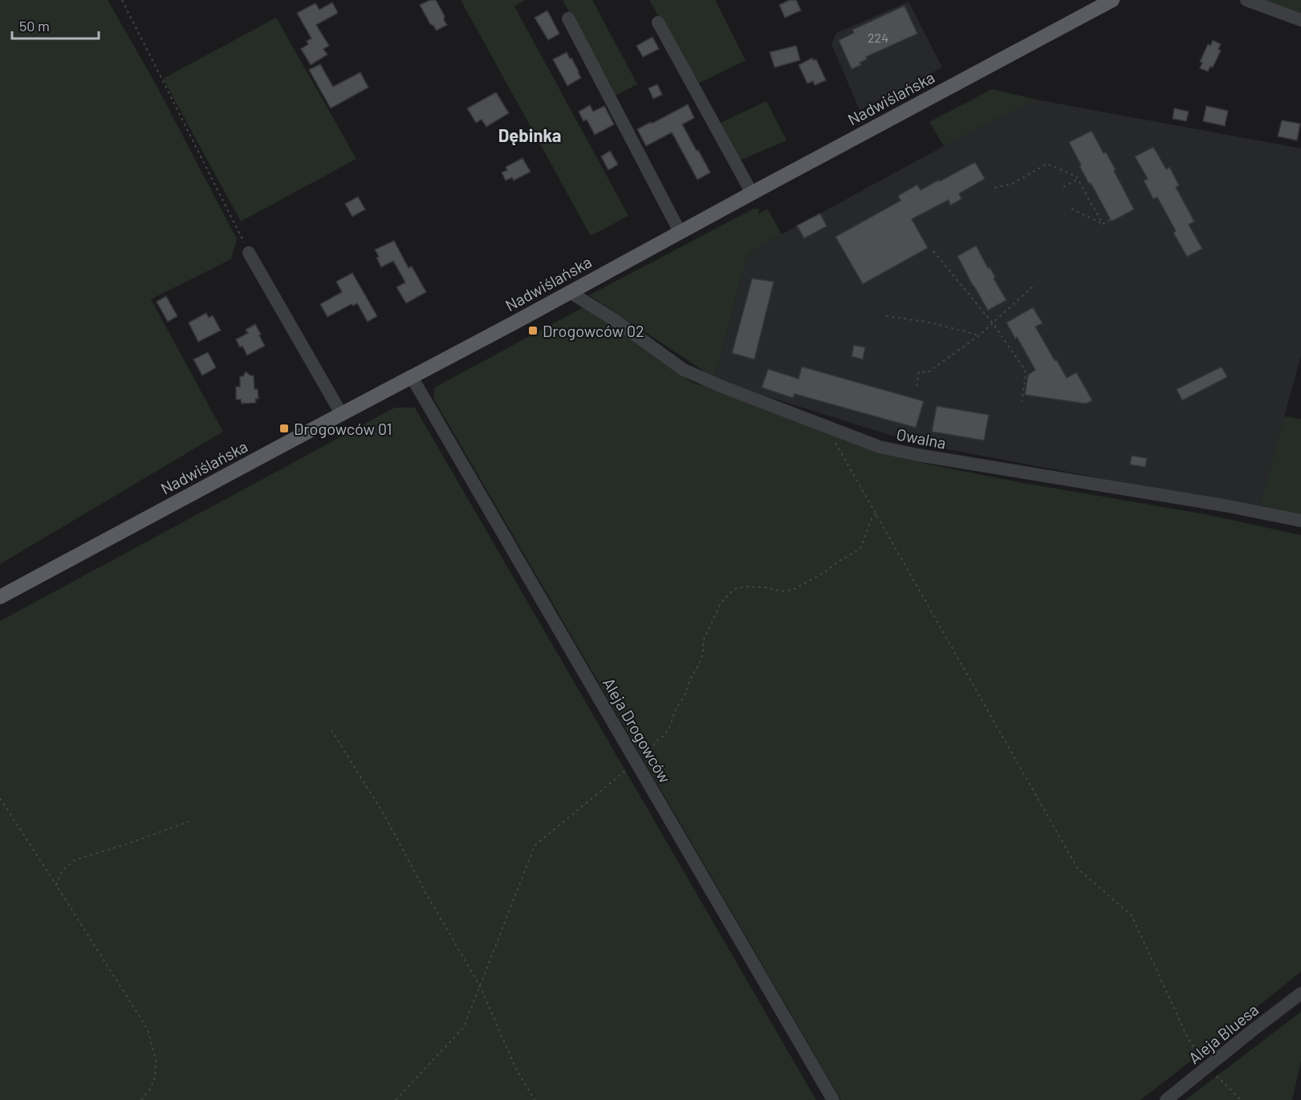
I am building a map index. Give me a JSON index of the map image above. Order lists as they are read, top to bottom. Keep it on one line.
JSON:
{"streets":{"main road":["Nadwiślańska"],"street":["Owalna","Aleja Drogowców","Aleja Bluesa"]},"crossings":[["Nadwiślańska","Owalna"],["Nadwiślańska","Aleja Drogowców"]],"districts":["Dębinka"],"places":{"transit":["Drogowców 02","Drogowców 01"]},"house_numbers":["224"],"scale_bar":"50 m"}
